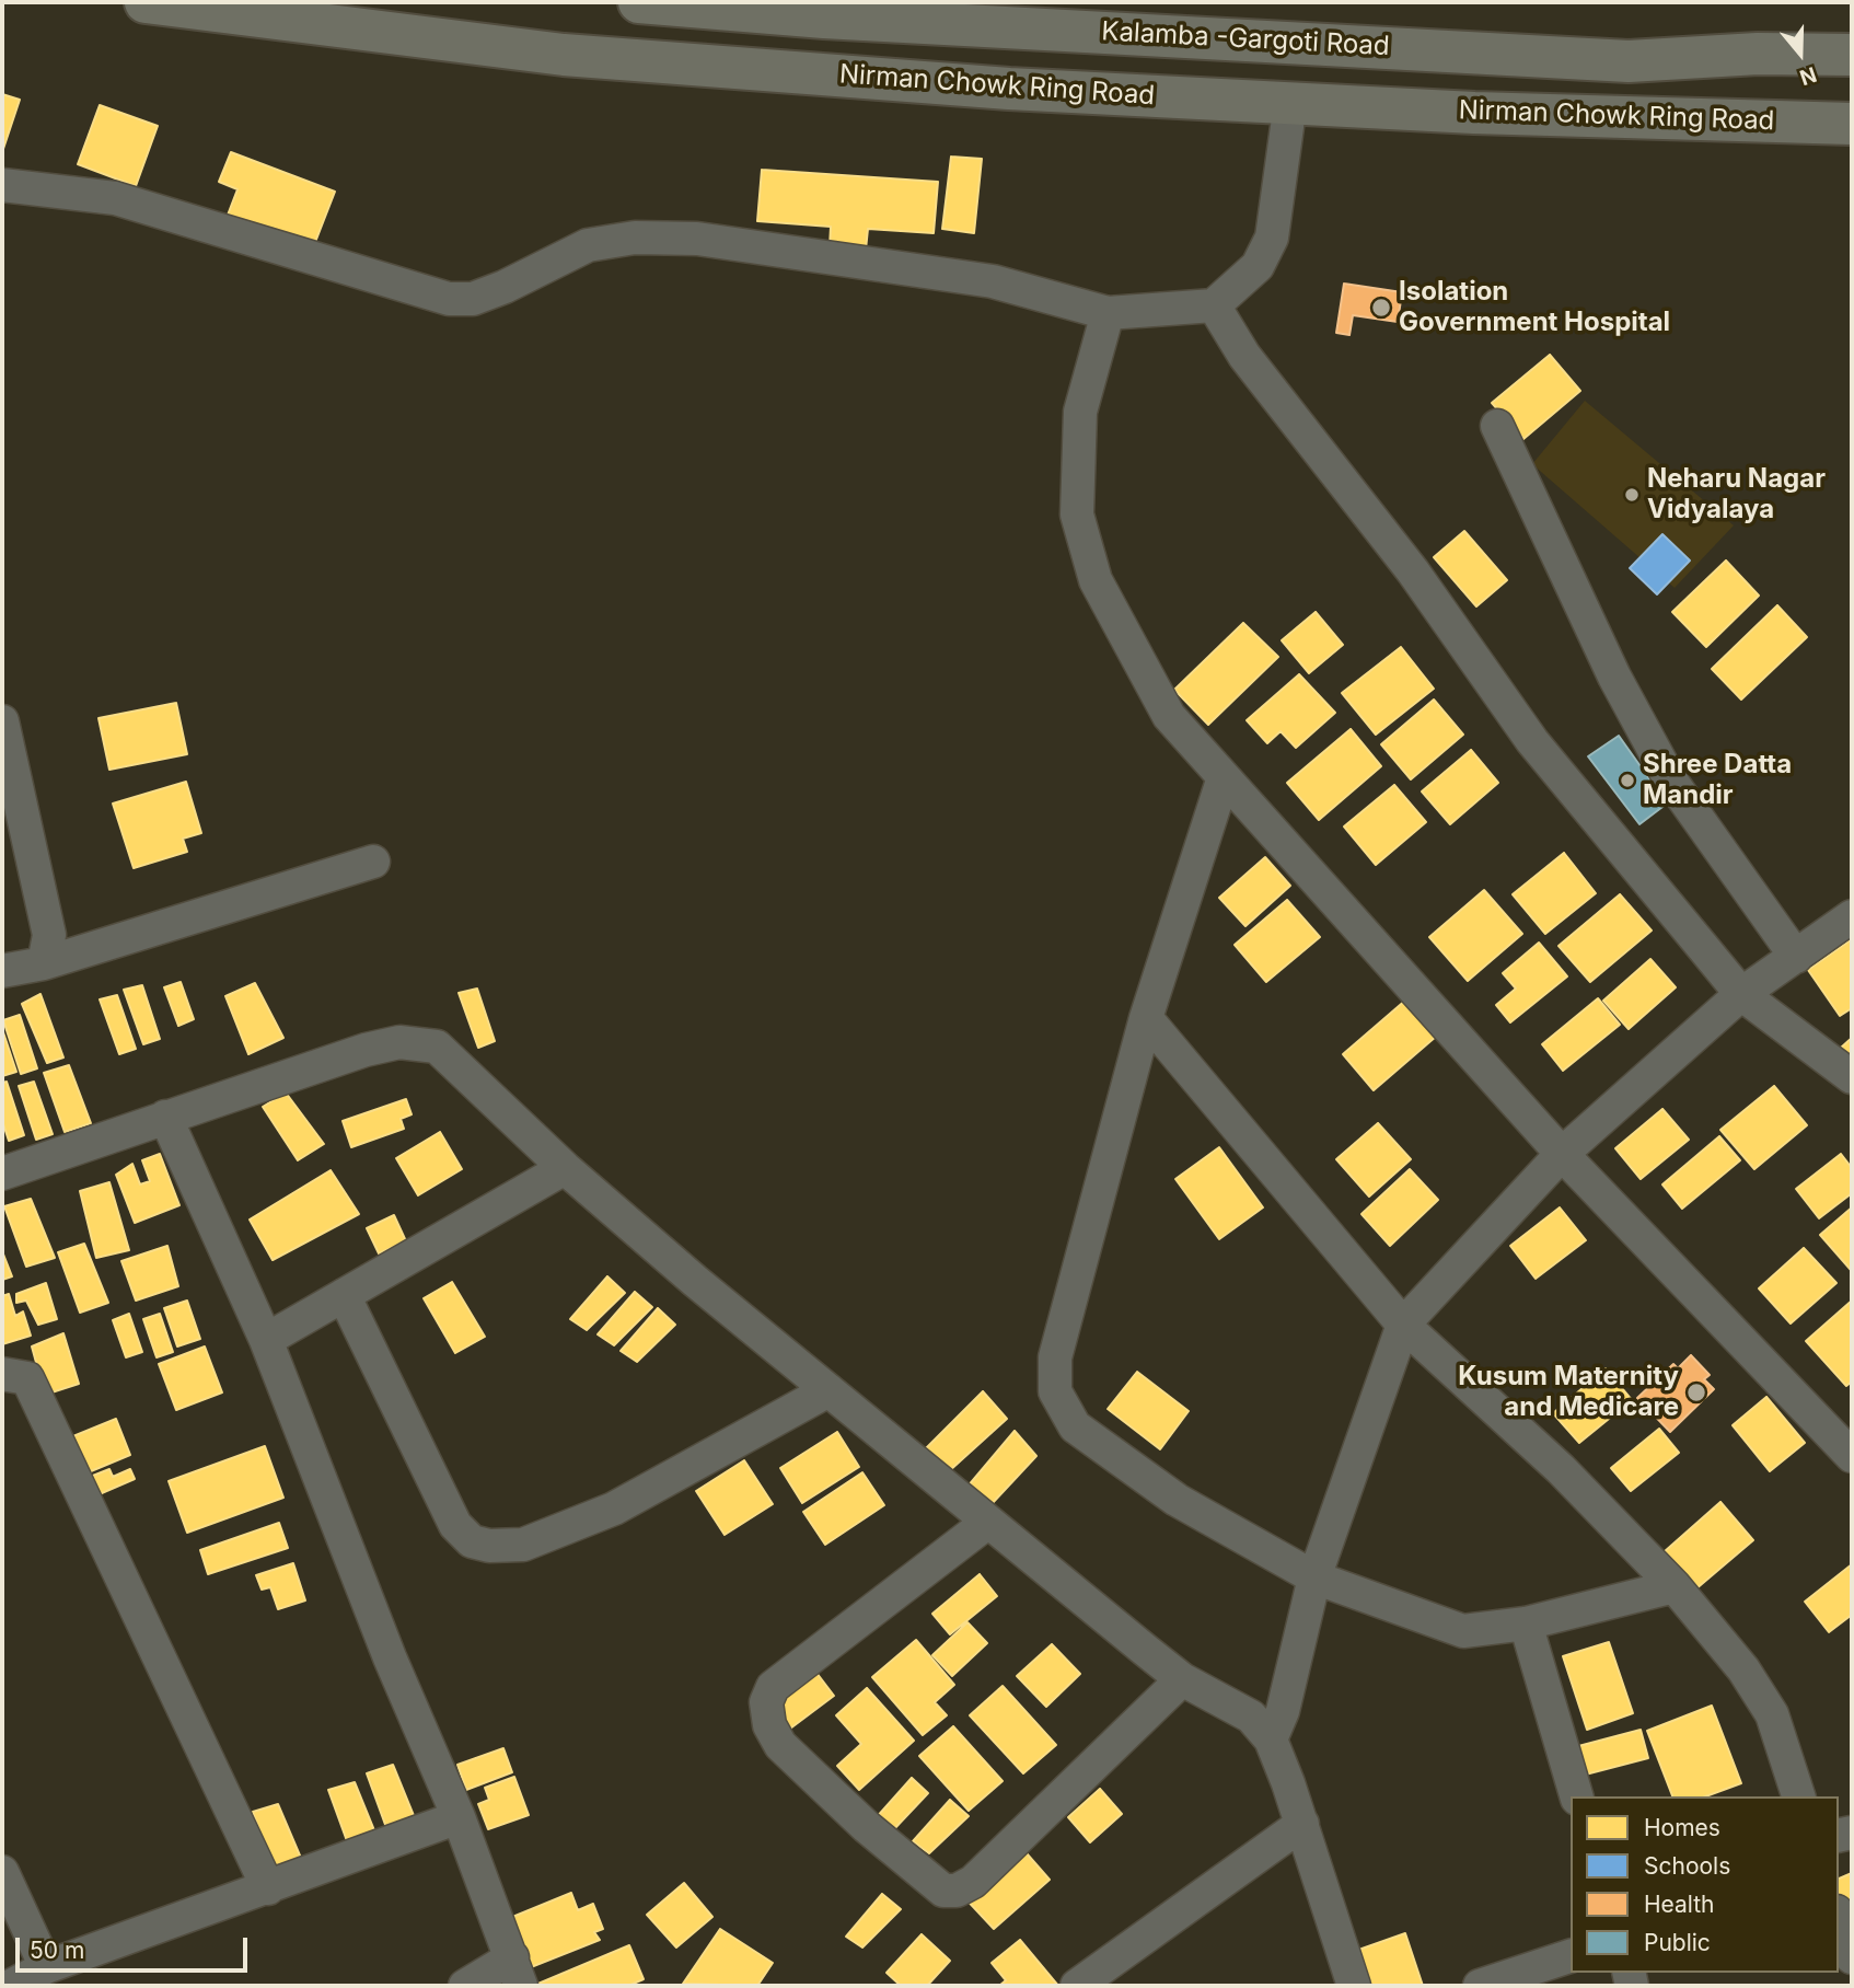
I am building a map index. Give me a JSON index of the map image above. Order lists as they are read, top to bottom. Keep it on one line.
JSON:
{"streets":{"main road":["Kalamba -Gargoti Road","Nirman Chowk Ring Road"]},"places":["Isolation Government Hospital","Neharu Nagar Vidyalaya","Shree Datta Mandir","Kusum Maternity and Medicare"],"legend":["Homes","Schools","Health","Public"],"scale_bar":"50 m","north":"bottom"}
